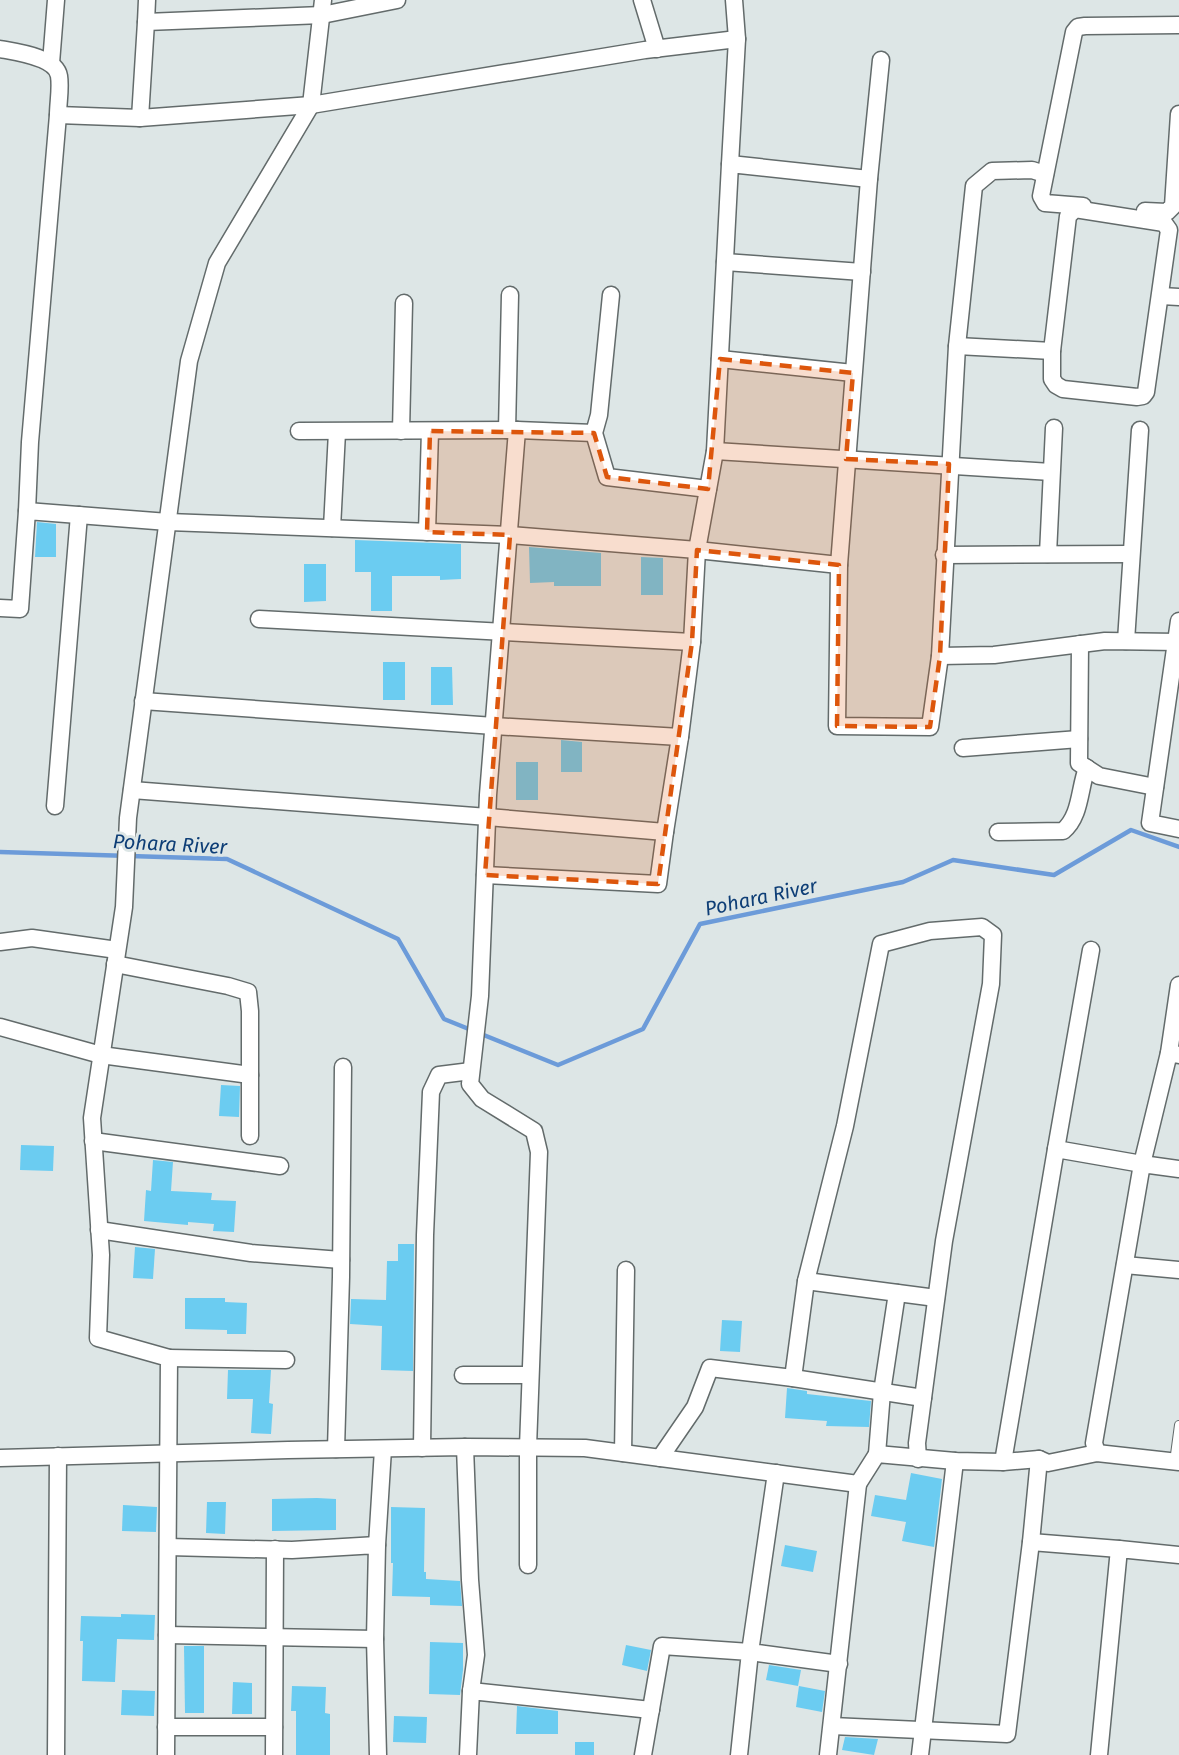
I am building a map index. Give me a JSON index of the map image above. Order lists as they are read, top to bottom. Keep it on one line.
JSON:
{"water":["Pohara River"]}
